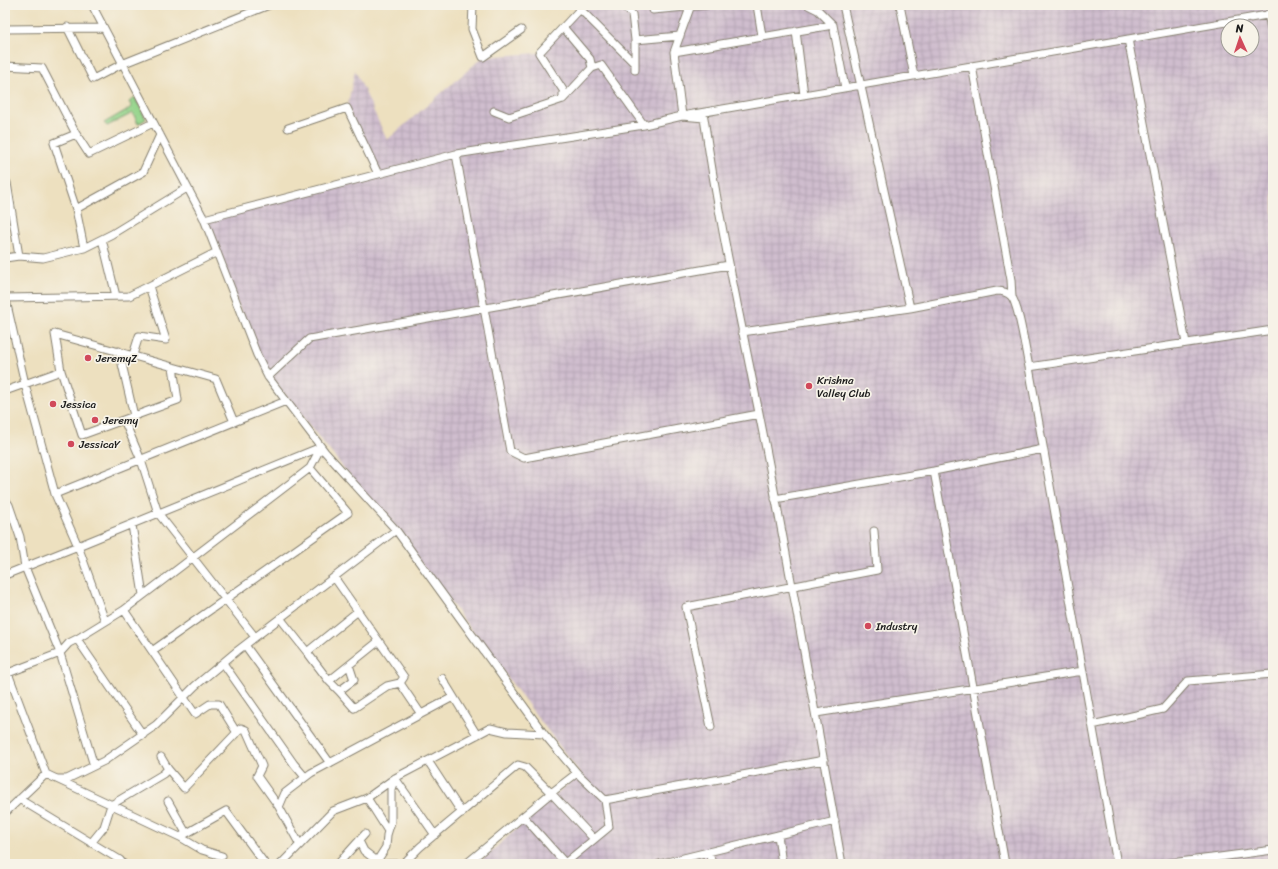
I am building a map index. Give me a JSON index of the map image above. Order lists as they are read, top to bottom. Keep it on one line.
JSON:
{"places":["JeremyZ","Krishna Valley Club","Jessica","Jeremy","JessicaY","Industry"],"north":"top"}
